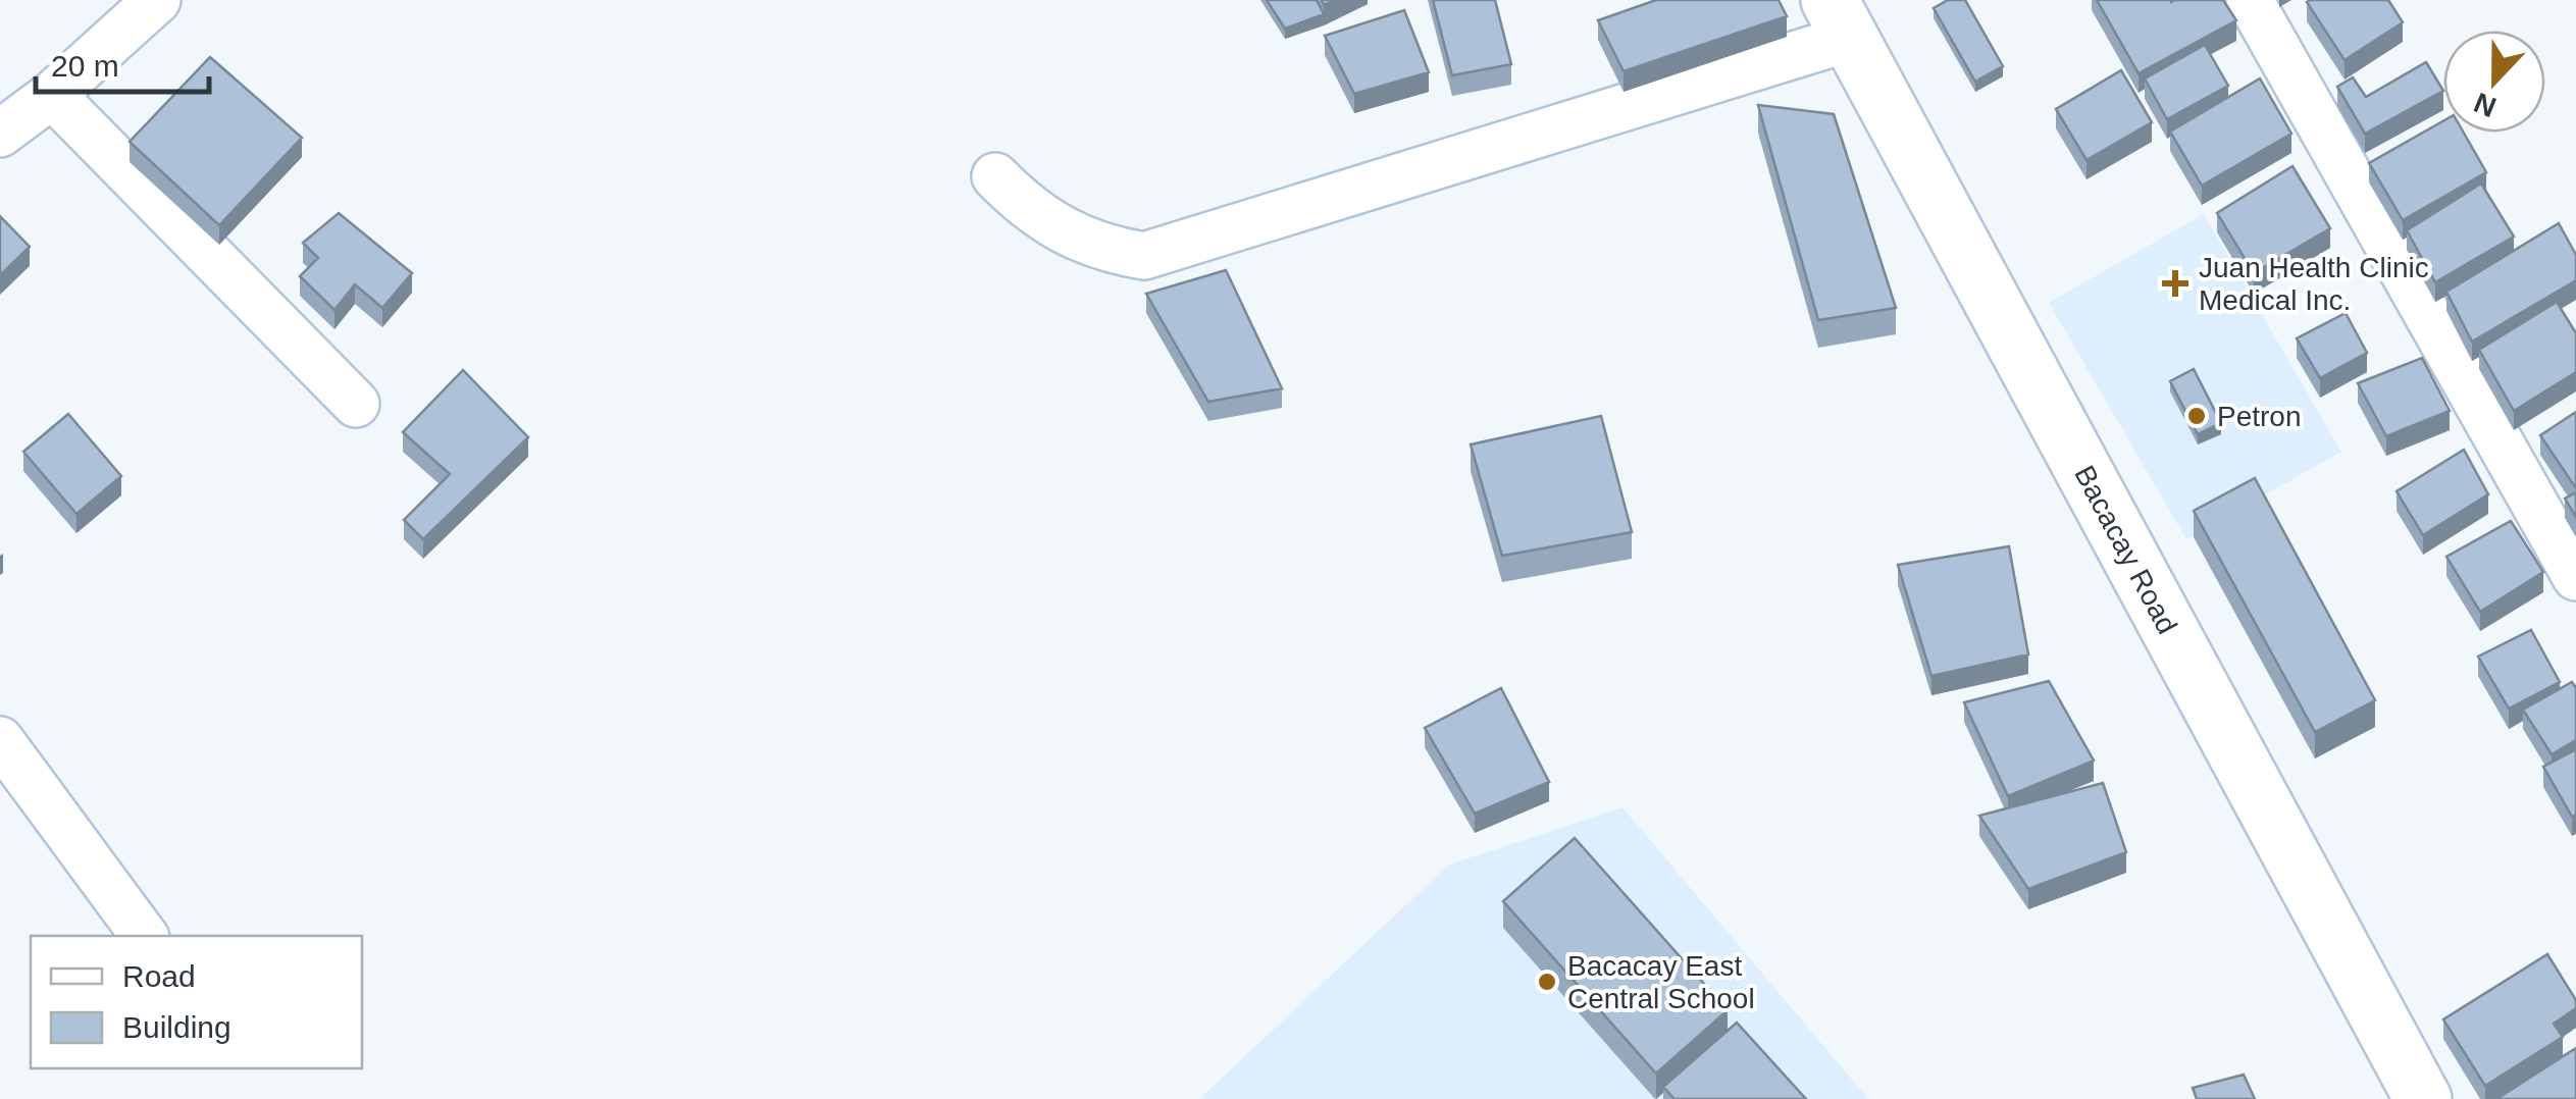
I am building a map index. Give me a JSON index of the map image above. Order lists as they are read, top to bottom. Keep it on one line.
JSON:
{"streets":{"main road":["Bacacay Road"]},"places":{"health":["Juan Health Clinic Medical Inc."],"other":["Petron","Bacacay East Central School"]},"legend":["Road","Building"],"scale_bar":"20 m","north":"bottom"}
